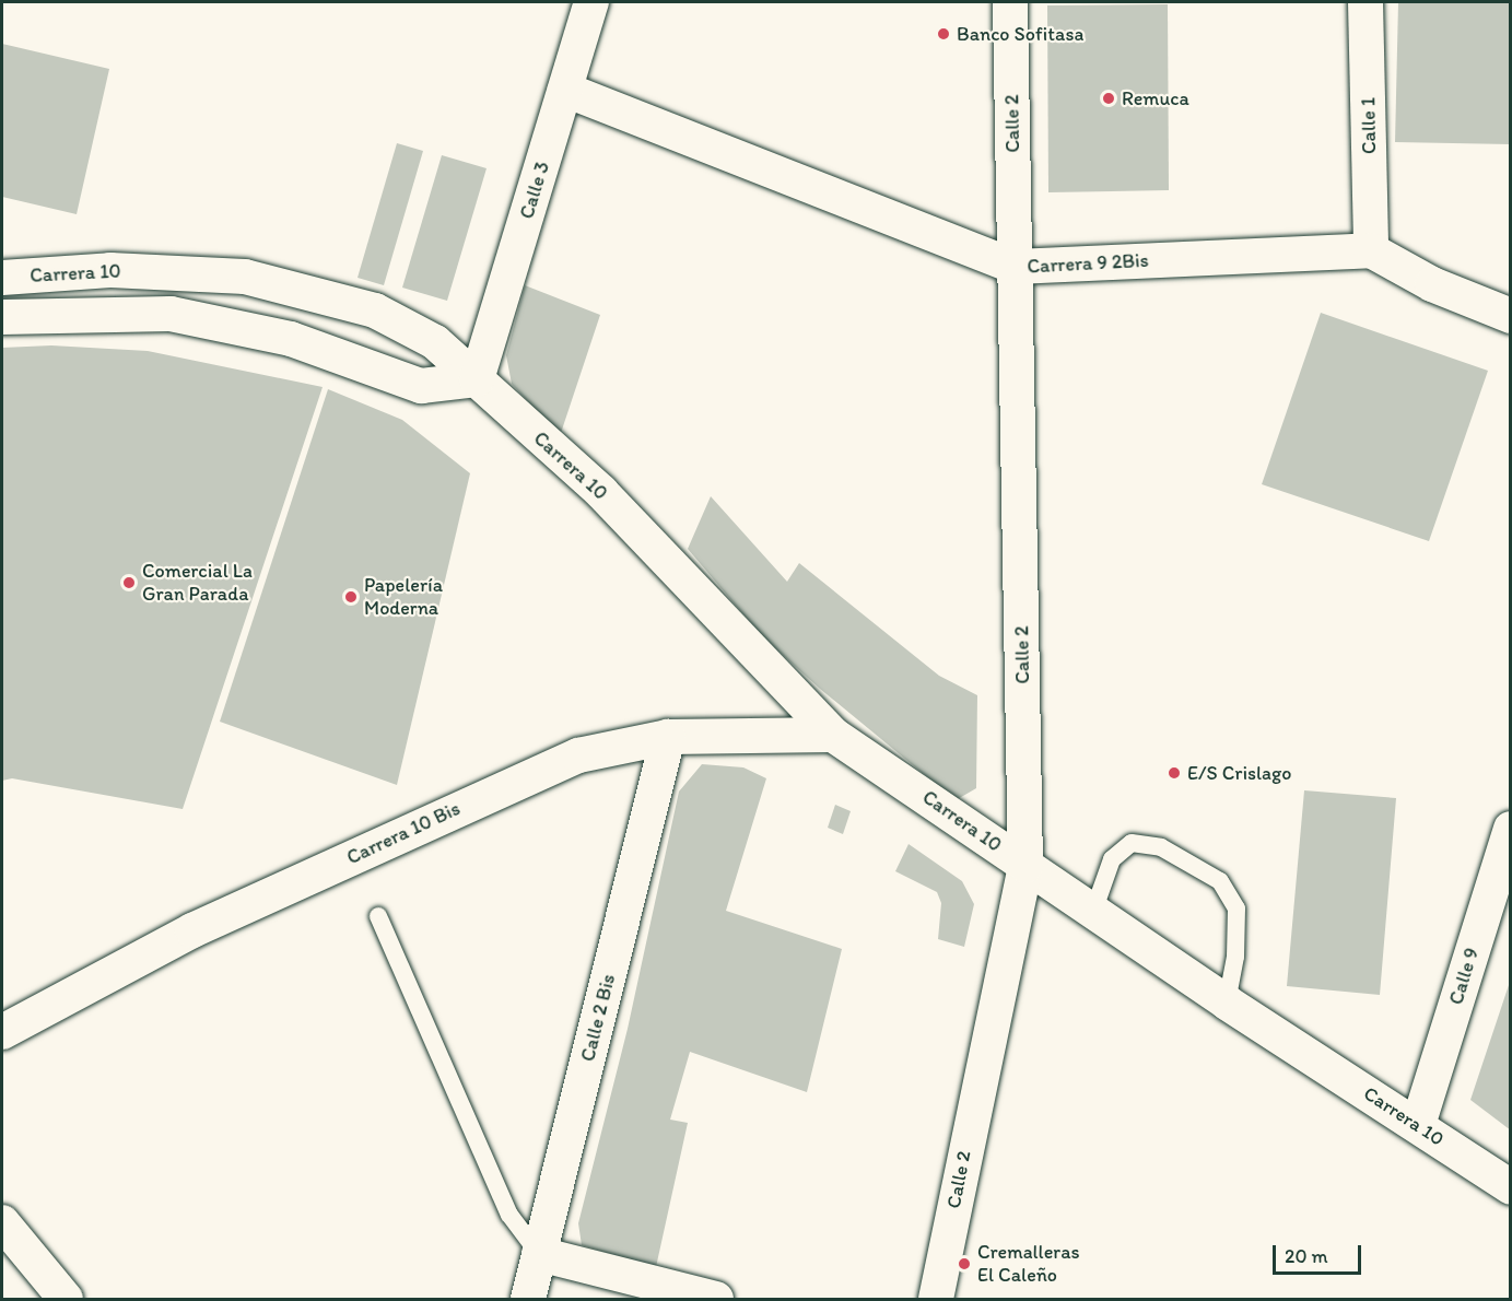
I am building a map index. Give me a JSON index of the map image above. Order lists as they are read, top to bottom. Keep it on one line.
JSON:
{"streets":{"street":["Calle 2","Calle 1","Calle 3","Carrera 9 2Bis","Carrera 10","Carrera 10 Bis","Calle 9","Calle 2 Bis"]},"crossings":[["Calle 2","Carrera 9 2Bis"],["Calle 2","Carrera 10"],["Calle 1","Carrera 9 2Bis"],["Calle 3","Carrera 9 2Bis"],["Calle 3","Carrera 10"],["Carrera 10","Carrera 10 Bis"],["Carrera 10","Calle 9"],["Carrera 10 Bis","Calle 2 Bis"]],"places":["Banco Sofitasa","Remuca","Comercial La Gran Parada","Papelería Moderna","E/S Crislago","Cremalleras El Caleño"],"scale_bar":"20 m"}
